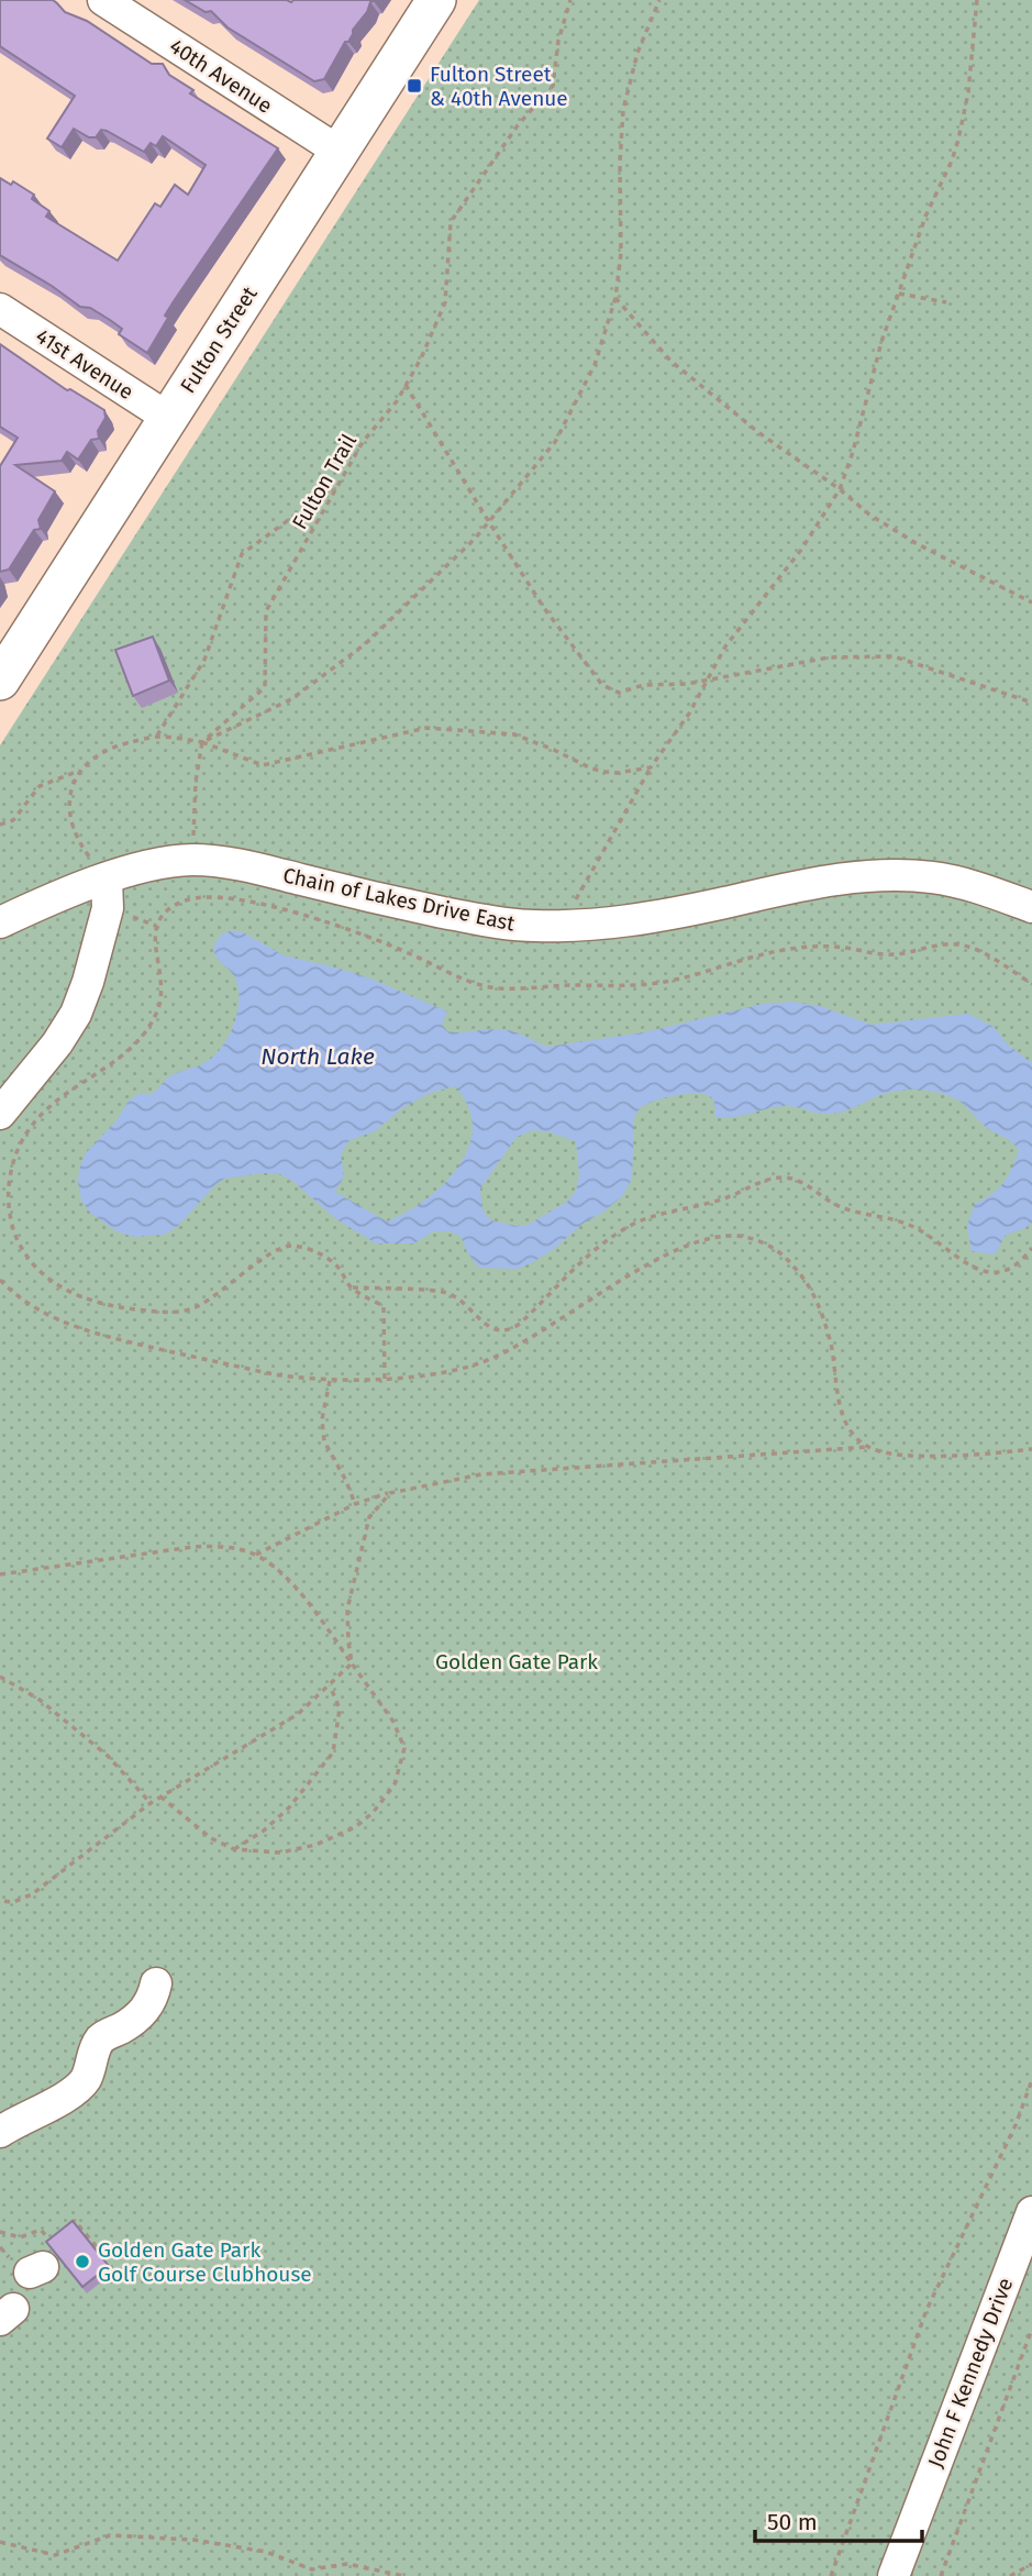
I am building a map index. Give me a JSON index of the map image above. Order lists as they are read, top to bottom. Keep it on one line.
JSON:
{"streets":{"main road":["Fulton Street"],"street":["40th Avenue","41st Avenue","Chain of Lakes Drive East","John F Kennedy Drive"],"path":["Fulton Trail"]},"crossings":[["40th Avenue","Fulton Street"],["Fulton Street","41st Avenue"],["Fulton Trail","Chain of Lakes Drive East"]],"water":["North Lake"],"parks":["Golden Gate Park"],"places":{"transit":["Fulton Street & 40th Avenue"],"other":["Golden Gate Park Golf Course Clubhouse"]},"scale_bar":"50 m"}
